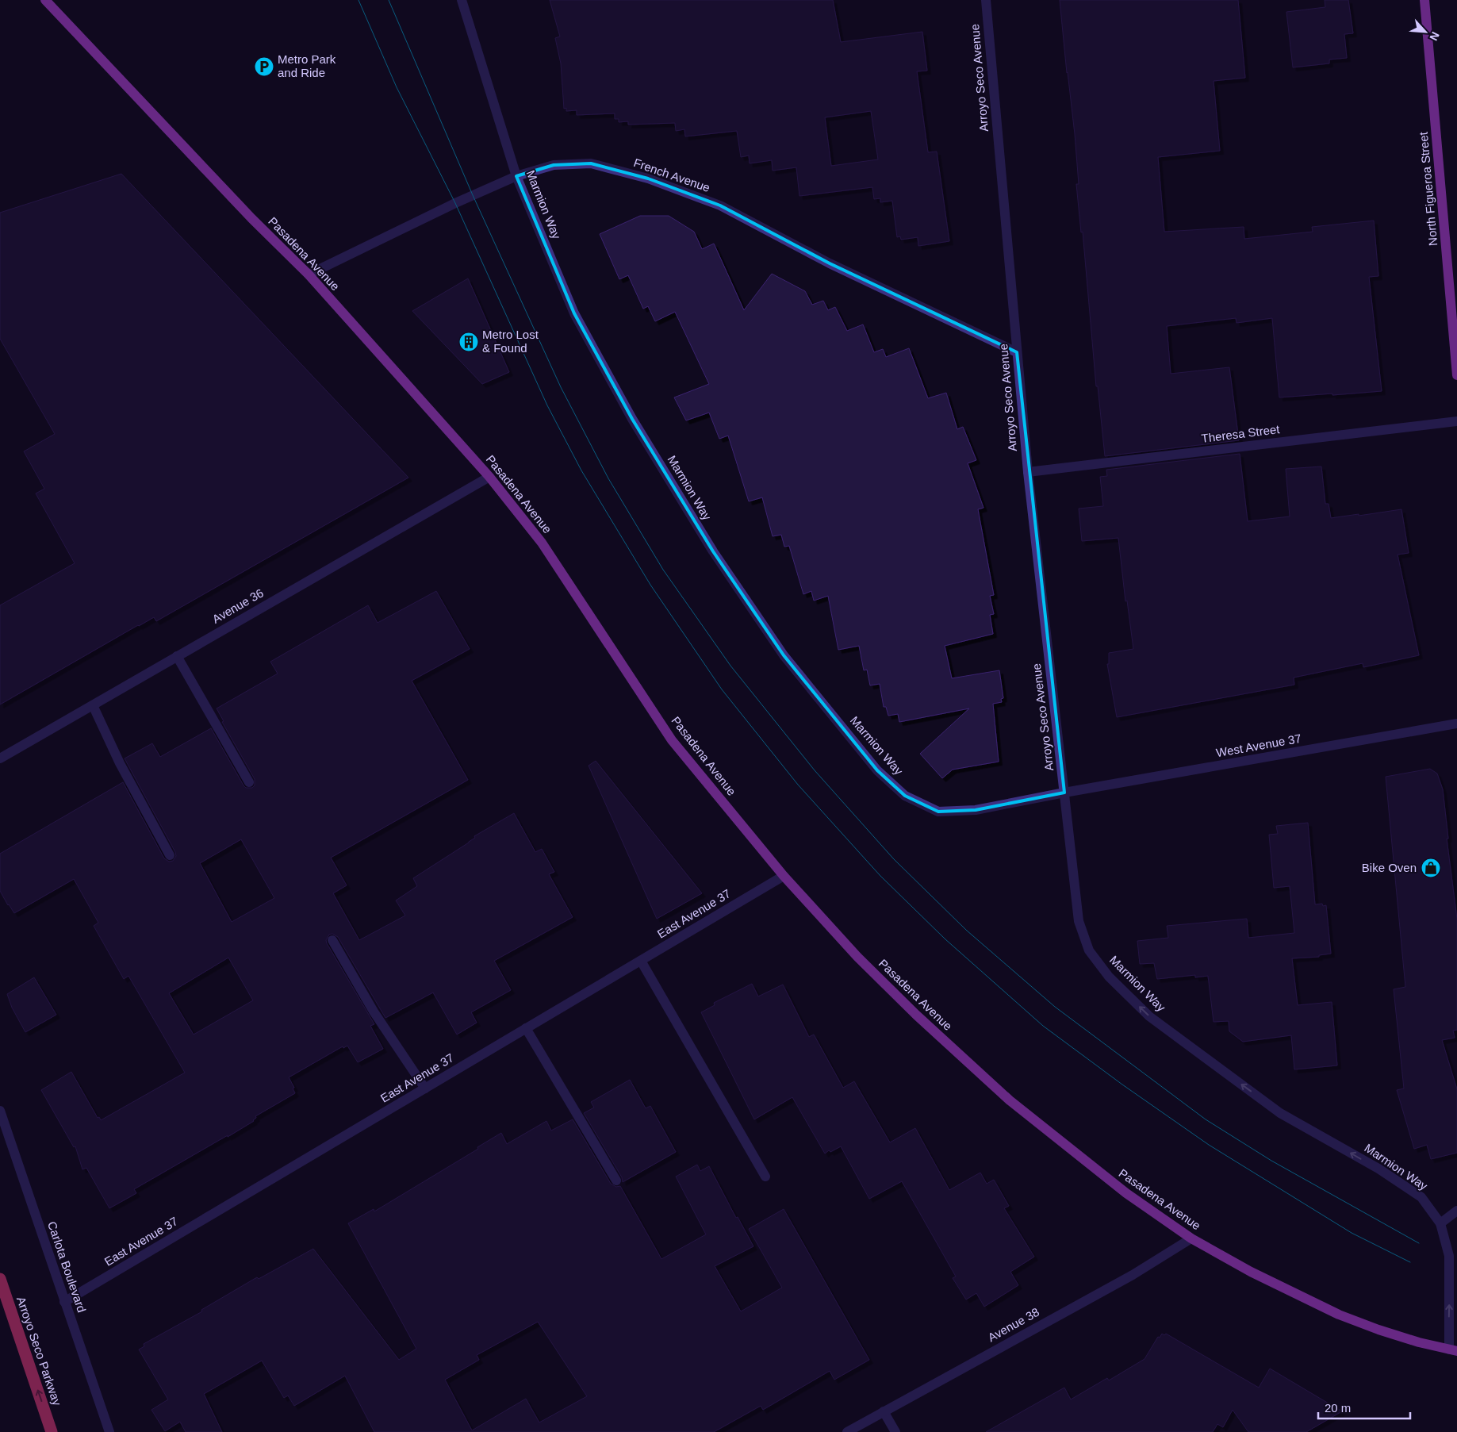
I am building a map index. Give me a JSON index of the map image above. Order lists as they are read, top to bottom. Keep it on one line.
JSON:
{"streets":{"highway":["Arroyo Seco Parkway"],"main road":["North Figueroa Street","Pasadena Avenue"],"street":["Arroyo Seco Avenue","French Avenue","Marmion Way","Theresa Street","Avenue 36","West Avenue 37","East Avenue 37","Carlota Boulevard","Avenue 38"]},"crossings":[["Arroyo Seco Avenue","French Avenue"],["Arroyo Seco Avenue","Marmion Way"],["Arroyo Seco Avenue","Theresa Street"],["Arroyo Seco Avenue","West Avenue 37"],["French Avenue","Marmion Way"],["French Avenue","Pasadena Avenue"],["Marmion Way","Pasadena Avenue"],["Marmion Way","West Avenue 37"],["Pasadena Avenue","Avenue 36"],["Pasadena Avenue","East Avenue 37"],["Pasadena Avenue","Avenue 38"],["East Avenue 37","Carlota Boulevard"]],"one_way":["Marmion Way","Arroyo Seco Parkway"],"places":{"parking":["Metro Park and Ride"],"building":["Metro Lost & Found"],"shop":["Bike Oven"]},"scale_bar":"20 m","north":"bottom right"}
